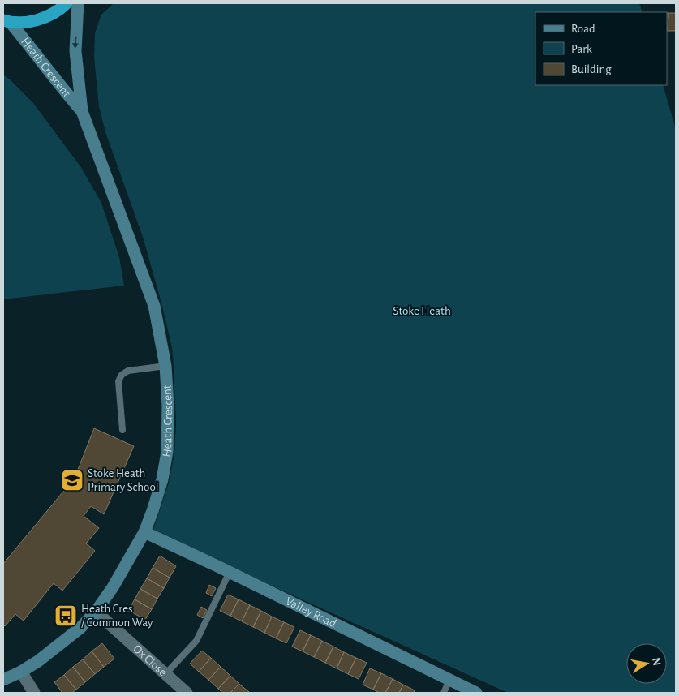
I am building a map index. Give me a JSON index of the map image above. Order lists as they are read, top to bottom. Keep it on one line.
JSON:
{"streets":{"street":["Heath Crescent","Valley Road","Ox Close"]},"crossings":[["Heath Crescent","Valley Road"],["Heath Crescent","Ox Close"]],"parks":["Stoke Heath"],"places":{"school or university":["Stoke Heath Primary School"],"bus stop":["Heath Cres / Common Way"]},"legend":["Road","Park","Building"],"north":"right"}
